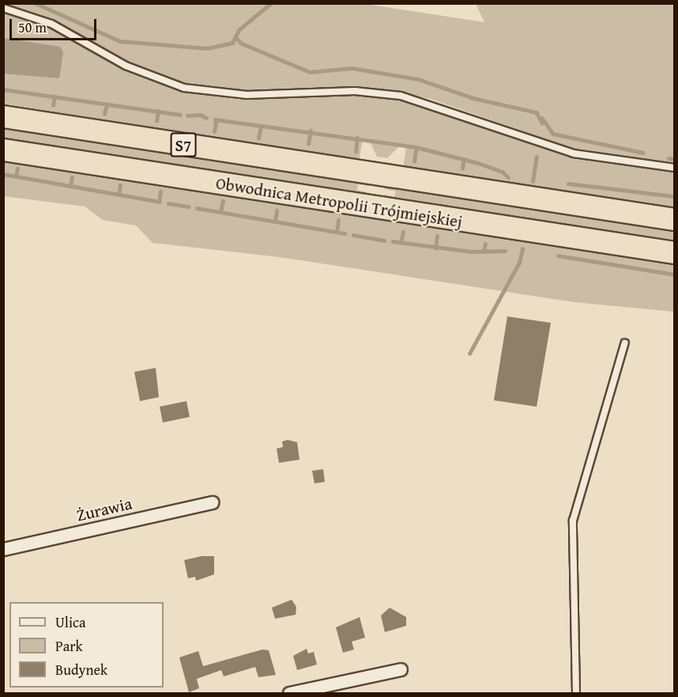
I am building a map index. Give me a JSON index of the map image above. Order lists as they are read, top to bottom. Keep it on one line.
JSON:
{"streets":{"highway":["S7","Obwodnica Metropolii Trójmiejskiej"],"street":["Żurawia"]},"legend":["Ulica","Park","Budynek"],"scale_bar":"50 m"}
